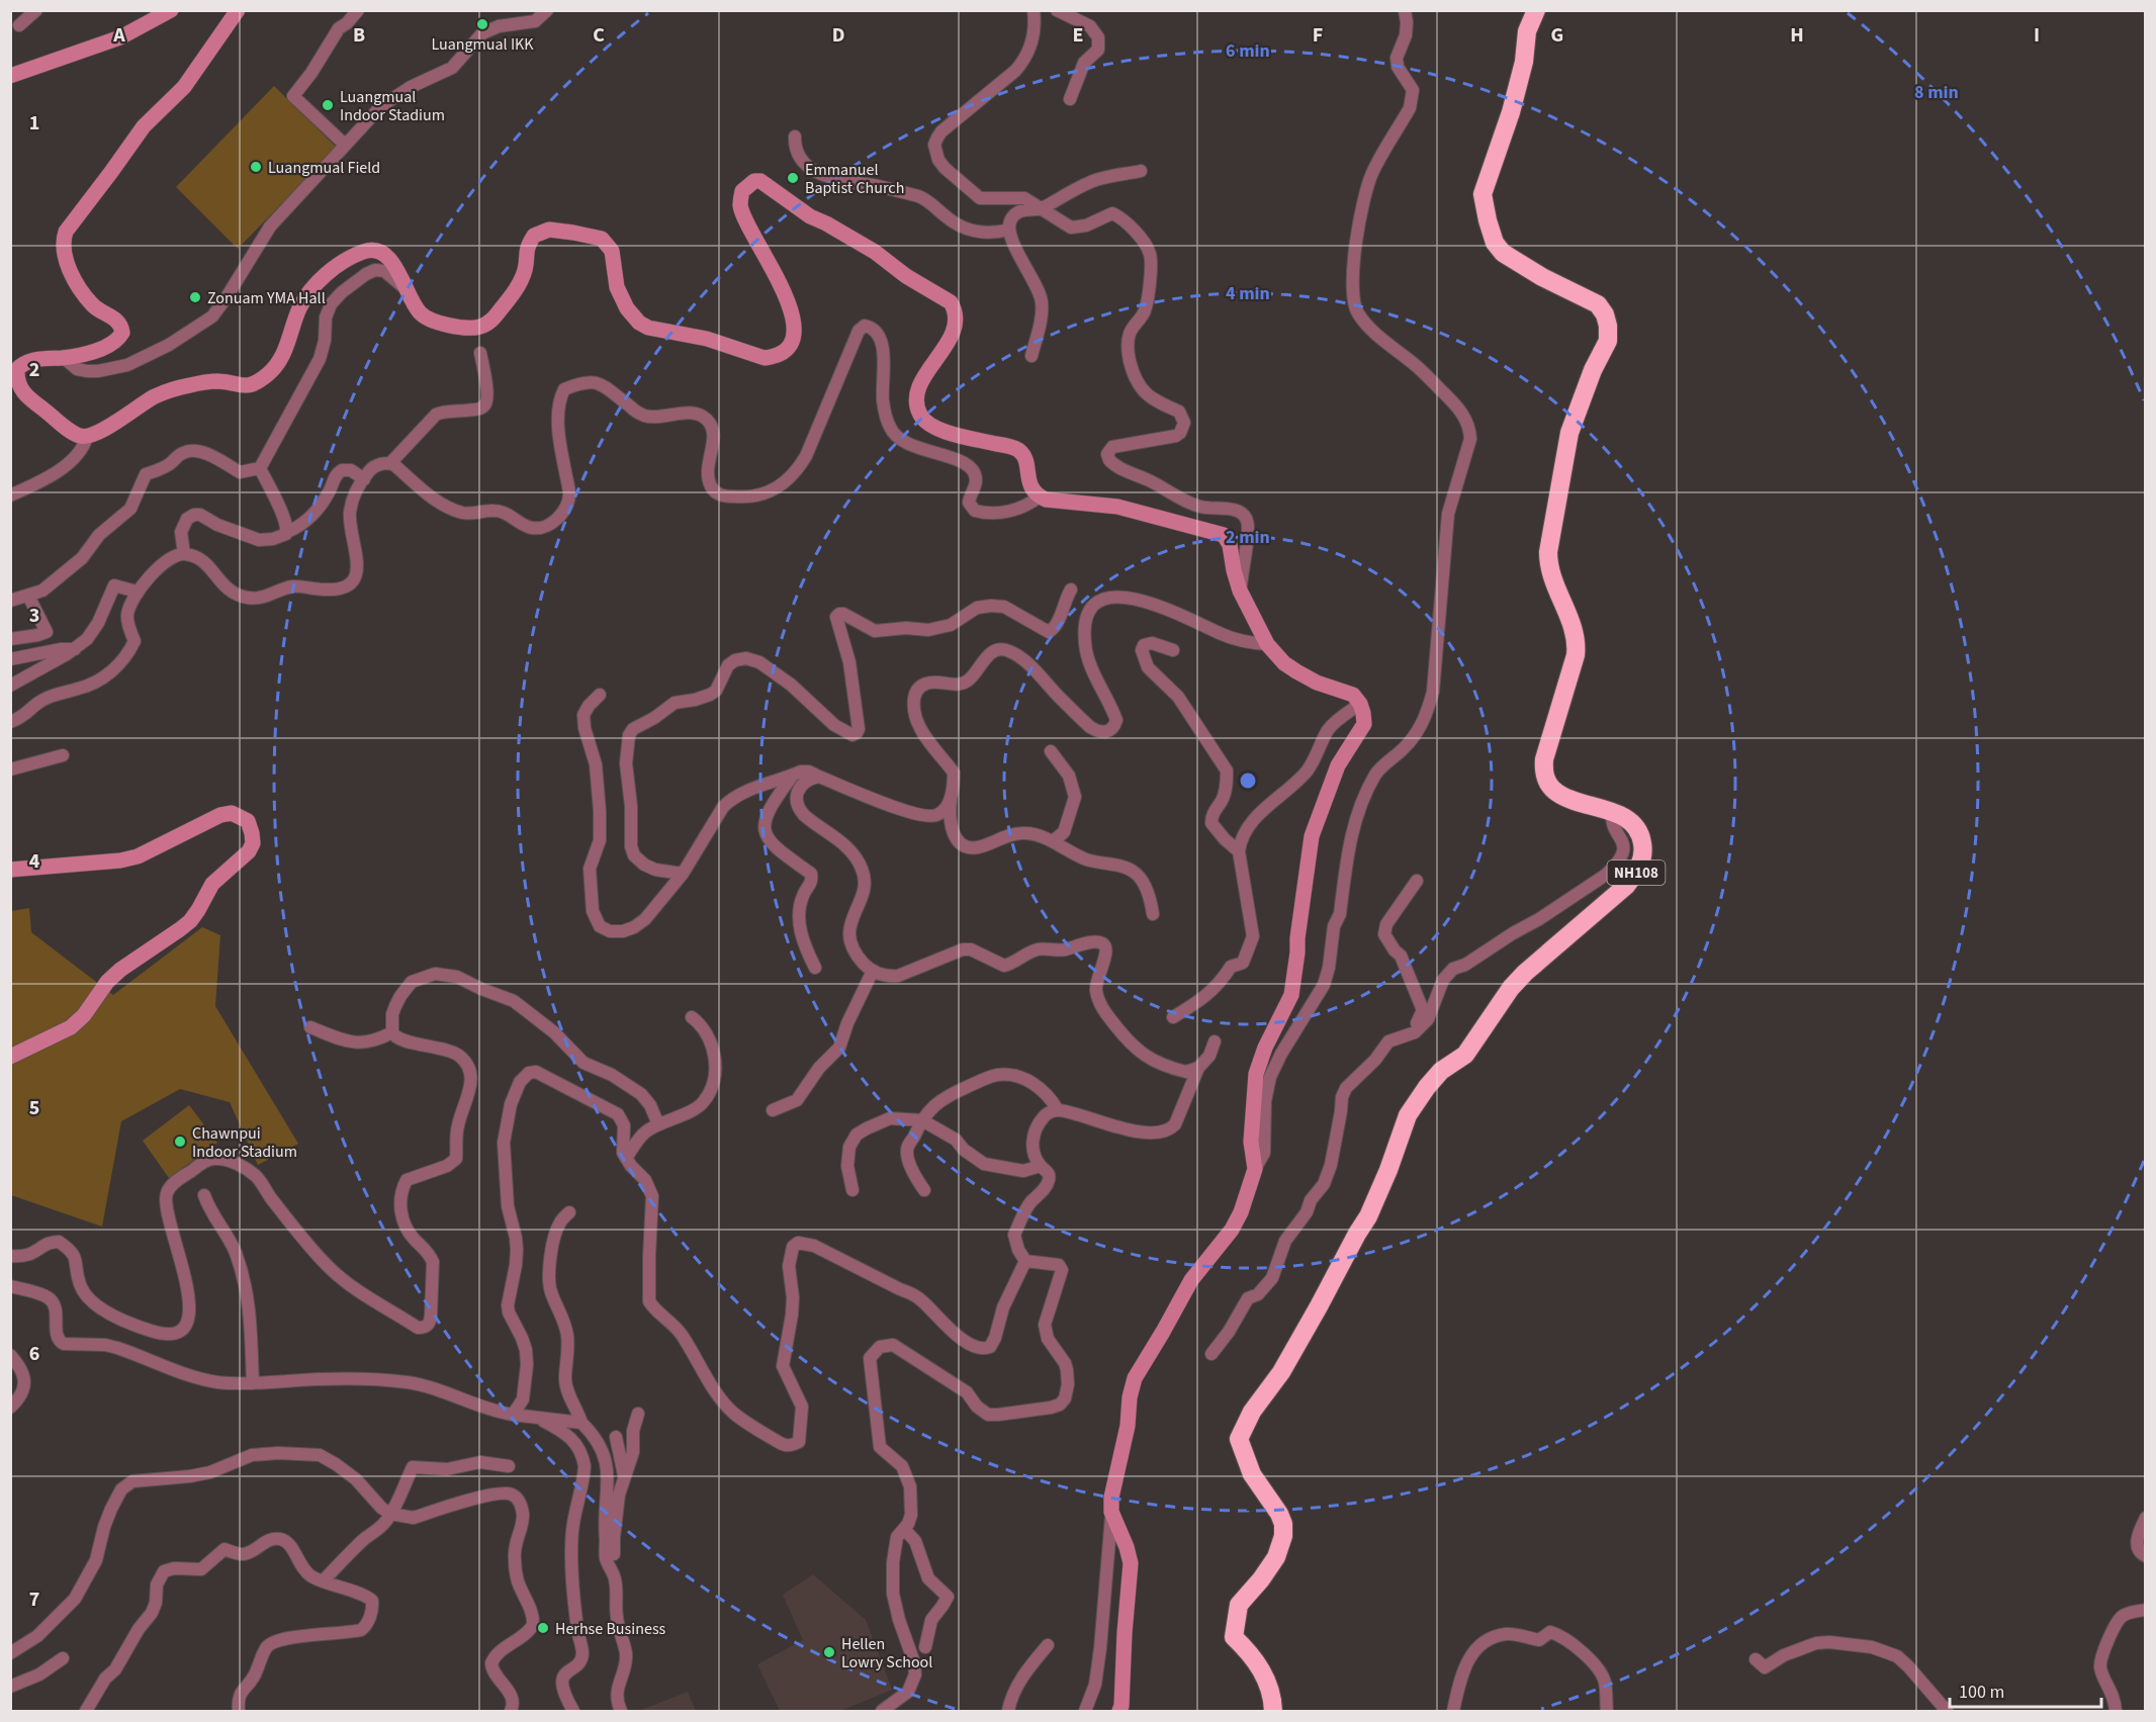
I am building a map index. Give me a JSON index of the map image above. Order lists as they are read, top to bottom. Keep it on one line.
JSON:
{"streets":{"highway":["NH108"]},"places":["Luangmual IKK","Luangmual Indoor Stadium","Luangmual Field","Emmanuel Baptist Church","Zonuam YMA Hall","Chawnpui Indoor Stadium","Herhse Business","Hellen Lowry School"],"scale_bar":"100 m","grid":{"columns":["A","B","C","D","E","F","G","H","I"],"rows":["1","2","3","4","5","6","7"]},"rings":["6 min","8 min","4 min","2 min"]}
